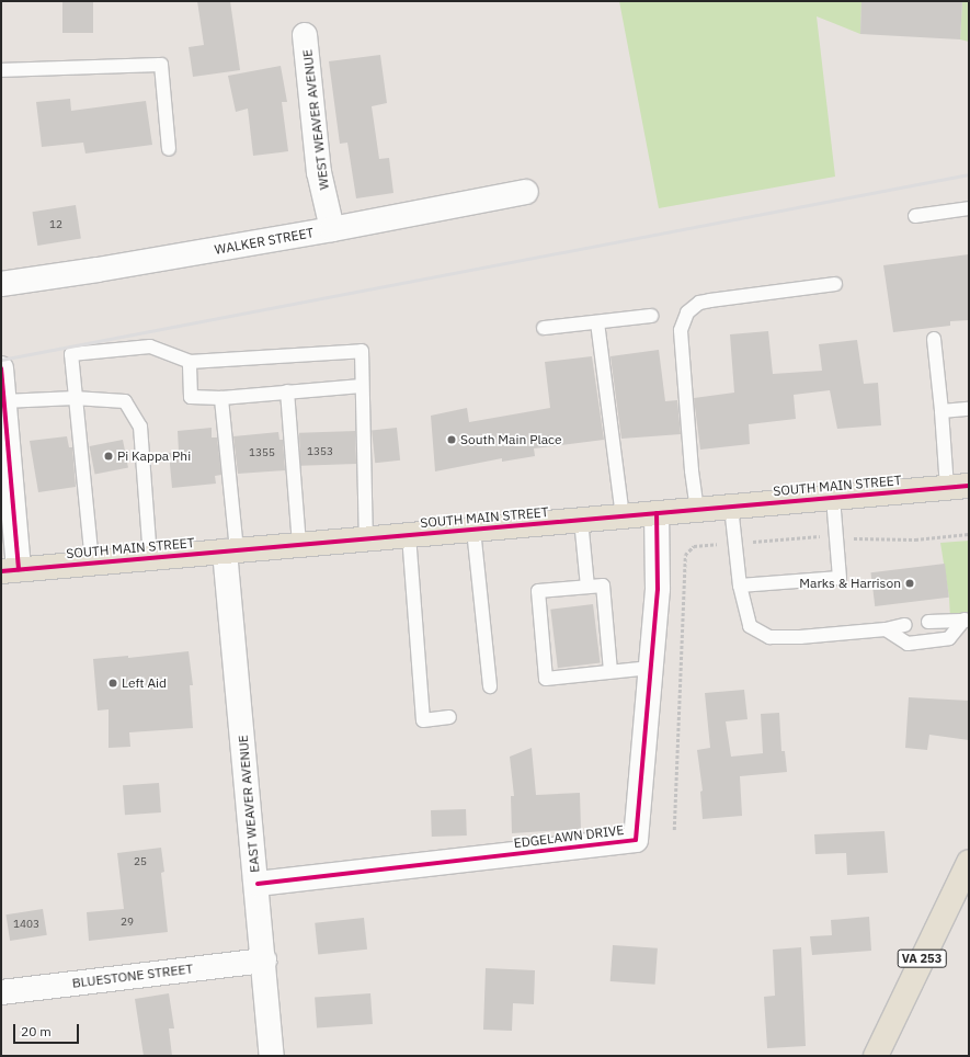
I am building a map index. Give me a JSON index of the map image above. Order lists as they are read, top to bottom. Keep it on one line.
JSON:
{"streets":{"main road":["SOUTH MAIN STREET","VA 253"],"street":["WEST WEAVER AVENUE","WALKER STREET","EAST WEAVER AVENUE","EDGELAWN DRIVE","BLUESTONE STREET"]},"crossings":[["WEST WEAVER AVENUE","WALKER STREET"],["SOUTH MAIN STREET","EAST WEAVER AVENUE"],["SOUTH MAIN STREET","EDGELAWN DRIVE"],["EAST WEAVER AVENUE","EDGELAWN DRIVE"],["EAST WEAVER AVENUE","BLUESTONE STREET"]],"places":["South Main Place","Pi Kappa Phi","Marks & Harrison","Left Aid"],"house_numbers":["12","1353","1355","25","29","1403"],"scale_bar":"20 m"}
